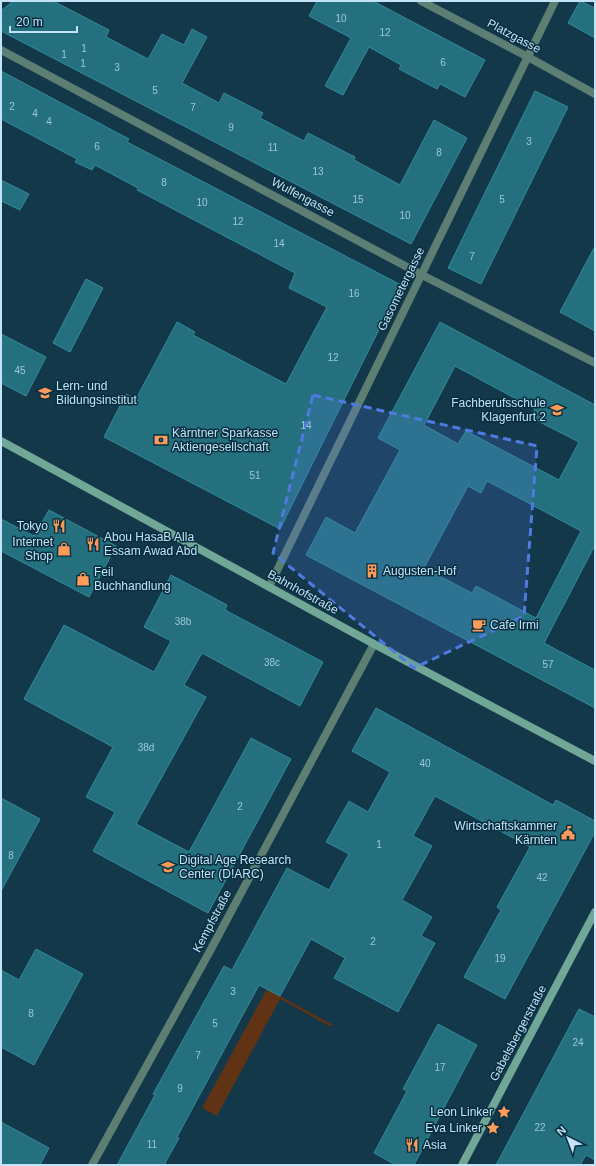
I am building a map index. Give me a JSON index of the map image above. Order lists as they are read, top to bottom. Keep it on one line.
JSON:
{"streets":{"street":["Platzgasse","Wulfengasse","Gasometergasse","Bahnhofstraße","Kempfstraße","Gabelsbergerstraße"]},"crossings":[["Platzgasse","Gasometergasse"],["Wulfengasse","Gasometergasse"],["Gasometergasse","Bahnhofstraße"],["Bahnhofstraße","Kempfstraße"]],"places":{"school or university":["Lern- und Bildungsinstitut","Fachberufsschule Klagenfurt 2","Digital Age Research Center (D!ARC)"],"bank":["Kärntner Sparkasse Aktiengesellschaft"],"restaurant":["Tokyo","Abou HasaB Alla Essam Awad Abd","Asia"],"shop":["Internet Shop","Feil Buchhandlung"],"building":["Augusten-Hof"],"cafe":["Cafe Irmi"],"public building":["Wirtschaftskammer Kärnten"],"place":["Leon Linker","Eva Linker"]},"house_numbers":["10","12","1","1","6","1","3","5","2","7","4","4","9","3","6","11","8","13","8","15","5","10","10","12","14","7","16","12","45","14","51","38b","38c","57","38d","40","2","1","8","42","2","19","3","8","5","24","7","17","9","22","11"],"scale_bar":"20 m","north":"top left"}
